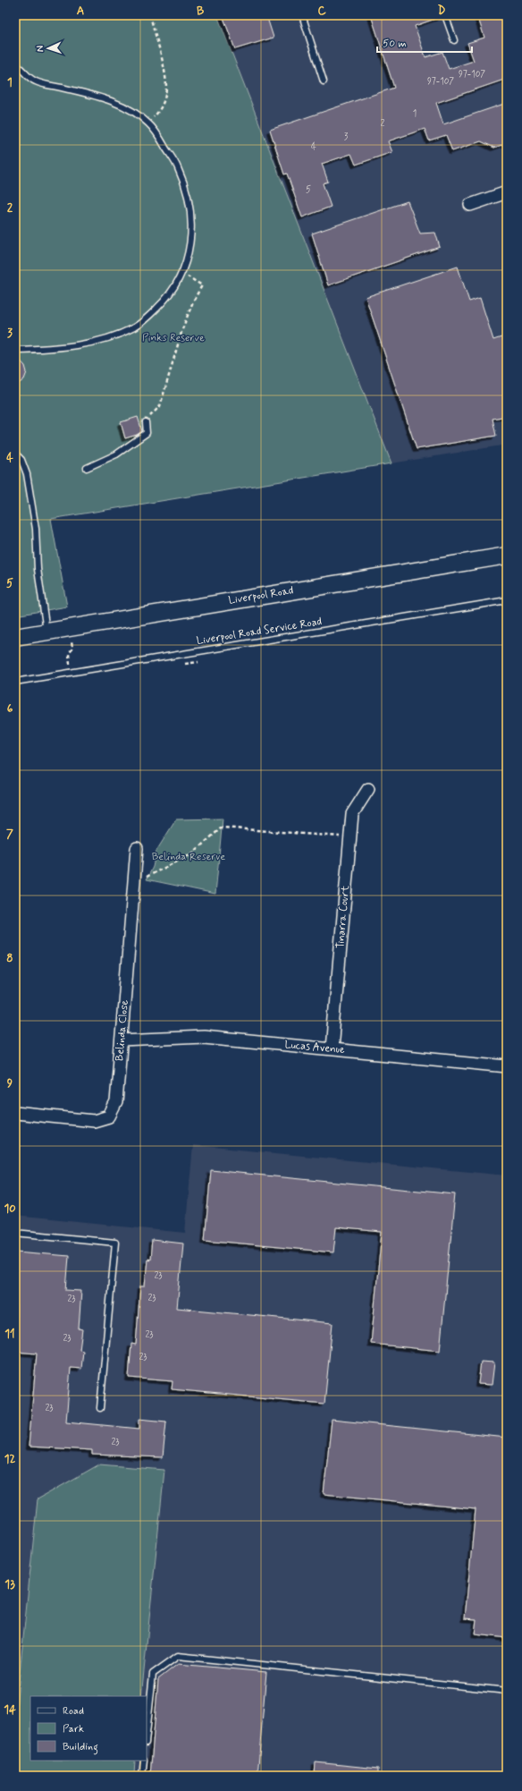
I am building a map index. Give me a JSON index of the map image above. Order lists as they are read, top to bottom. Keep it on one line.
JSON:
{"streets":{"main road":["Liverpool Road"],"street":["Tinarra Court","Belinda Close","Lucas Avenue"],"lane":["Liverpool Road Service Road"]},"crossings":[["Tinarra Court","Lucas Avenue"],["Belinda Close","Lucas Avenue"]],"parks":["Pinks Reserve","Belinda Reserve"],"house_numbers":["97-107","97-107","1","2","3","4","5","23","23","23","23","23","23","23","23"],"legend":["Road","Park","Building"],"scale_bar":"50 m","north":"left","grid":{"columns":["A","B","C","D"],"rows":["1","2","3","4","5","6","7","8","9","10","11","12","13","14"]}}
